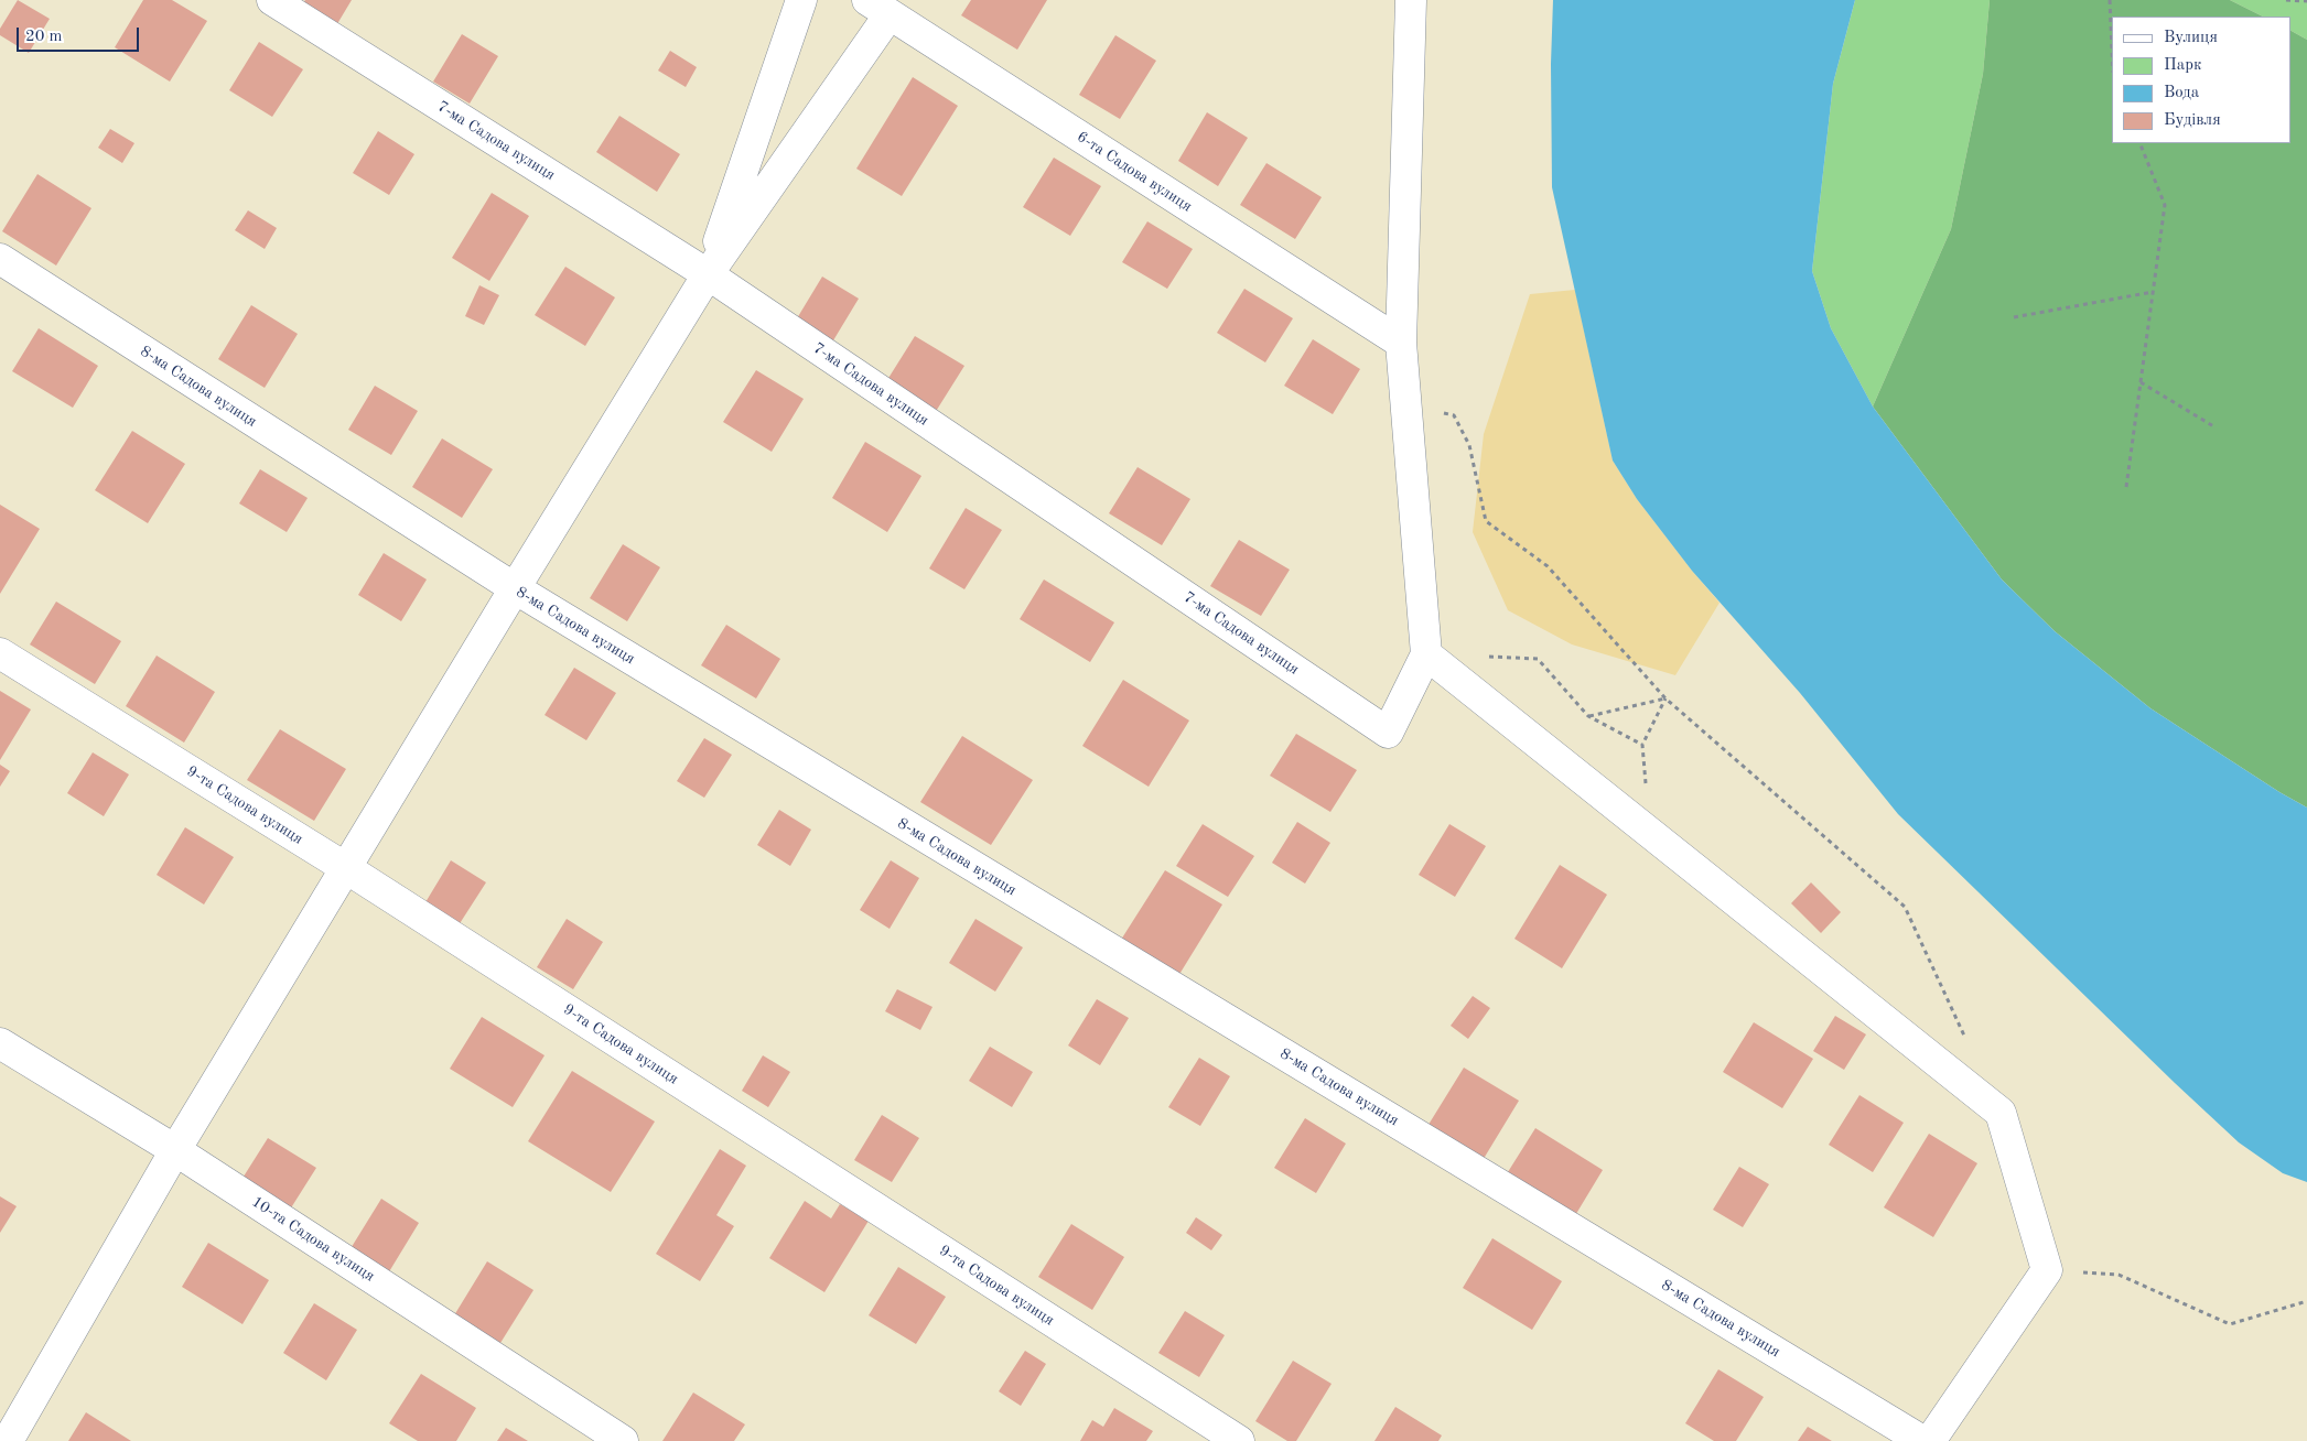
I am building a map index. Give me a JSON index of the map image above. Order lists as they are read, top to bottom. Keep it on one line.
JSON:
{"streets":{"street":["7-ма Садова вулиця","6-та Садова вулиця","8-ма Садова вулиця","9-та Садова вулиця","10-та Садова вулиця"]},"legend":["Вулиця","Парк","Вода","Будівля"],"scale_bar":"20 m"}
